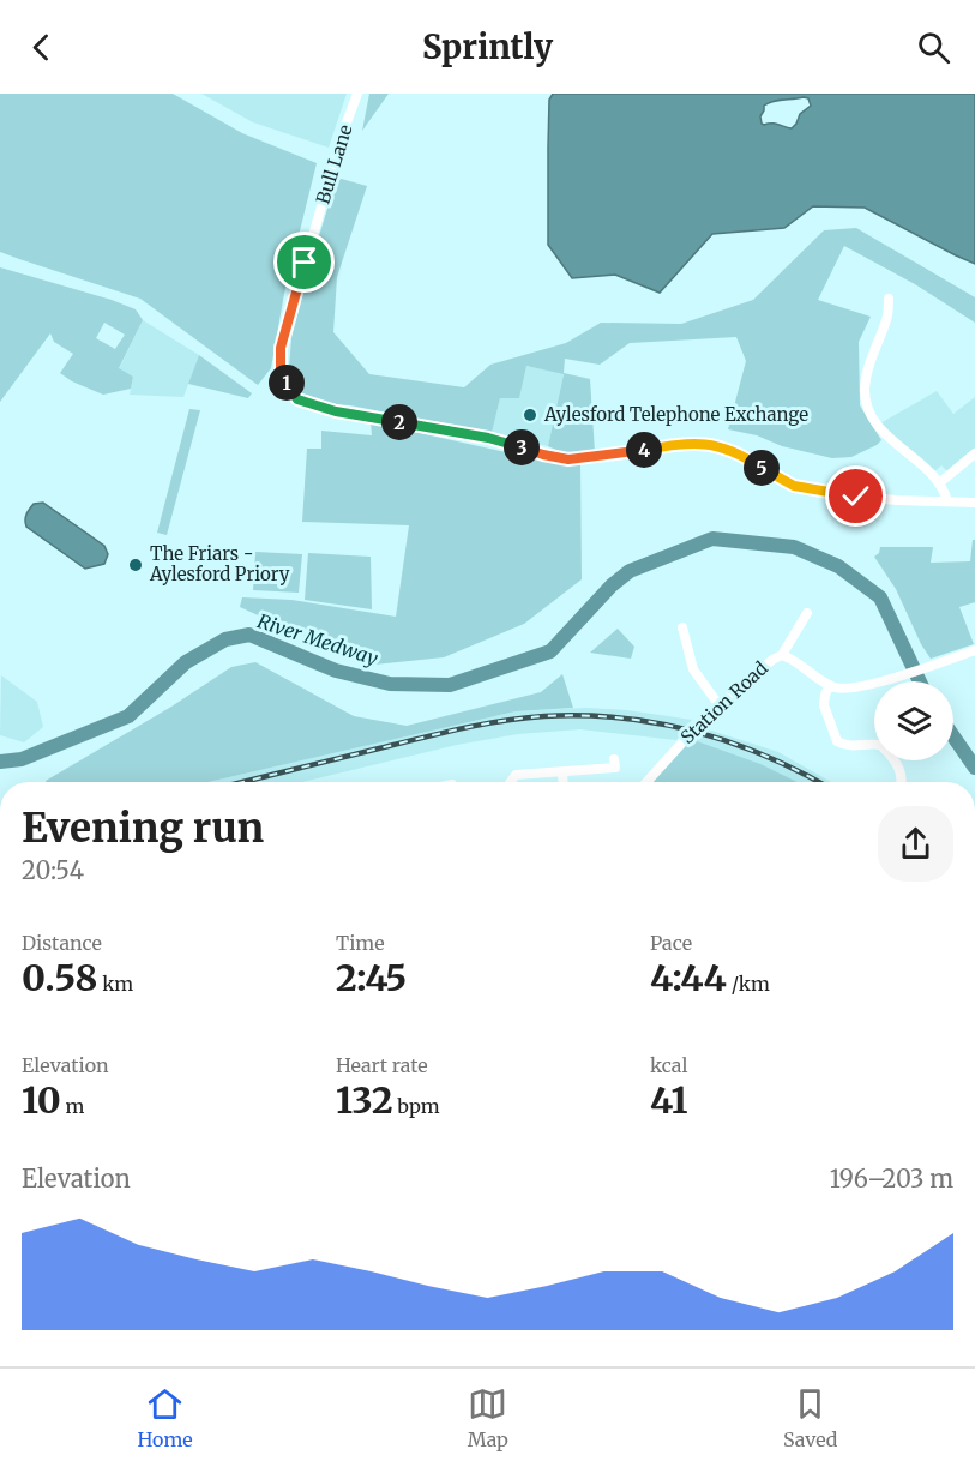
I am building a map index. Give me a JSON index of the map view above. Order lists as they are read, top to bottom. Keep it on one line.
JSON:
{"streets":{"street":["Bull Lane","Station Road"]},"water":["River Medway"],"places":["Aylesford Telephone Exchange","The Friars - Aylesford Priory"],"page":{"header":"Sprintly","pins":["1","2","3","4","5"],"heading":["Evening run","20:54"],"stats":[["Distance","0.58 km"],["Time","2:45"],["Pace","4:44 /km"],["Elevation","10 m"],["Heart rate","132 bpm"],["kcal","41"]],"chart":["Elevation","196–203 m"],"tabs":["Home","Map","Saved"]}}
